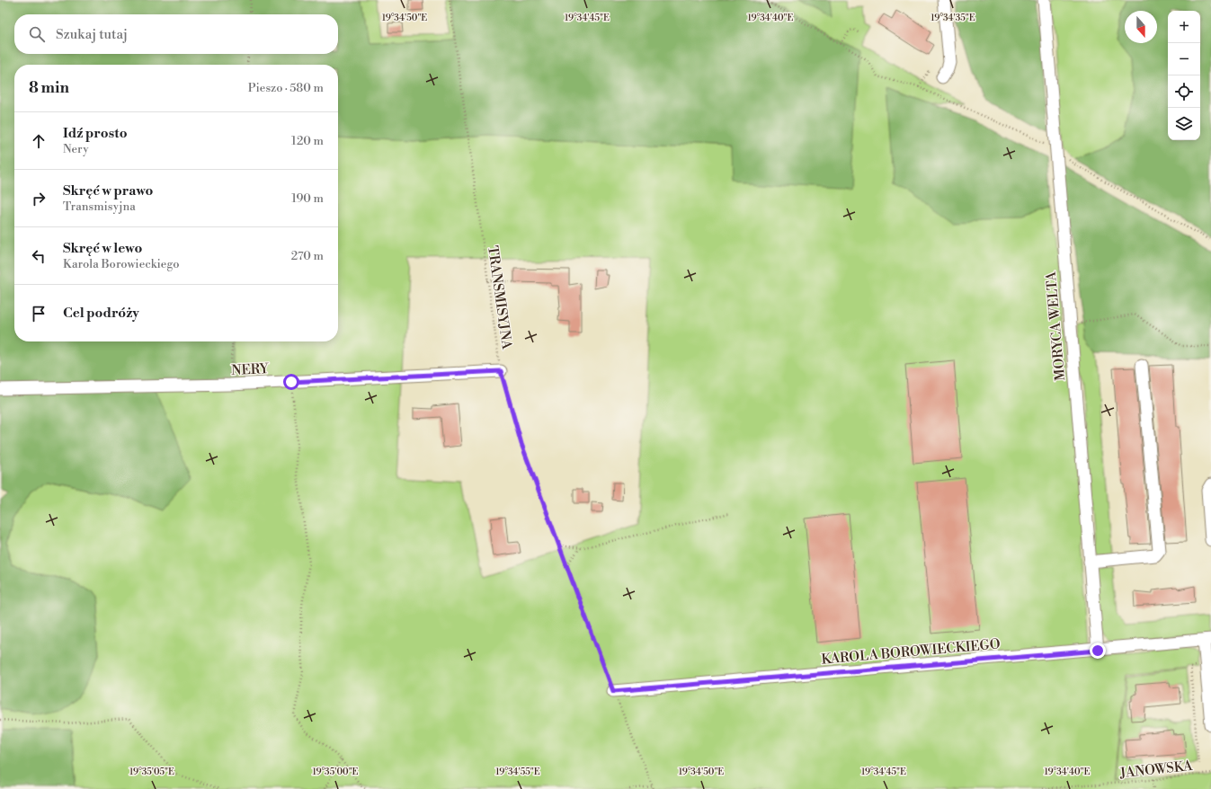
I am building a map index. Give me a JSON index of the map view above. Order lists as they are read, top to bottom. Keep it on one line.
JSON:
{"streets":{"street":["MORYCA WELTA","NERY","KAROLA BOROWIECKIEGO"],"path":["TRANSMISYJNA","JANOWSKA"]},"crossings":[["TRANSMISYJNA","NERY"],["TRANSMISYJNA","KAROLA BOROWIECKIEGO"],["MORYCA WELTA","KAROLA BOROWIECKIEGO"]],"north":"bottom","page":{"map_buttons":["+","−"],"search":"Szukaj tutaj","heading":["8 min","Pieszo · 580 m"],"list":[["Idź prosto","Nery","120 m"],["Skręć w prawo","Transmisyjna","190 m"],["Skręć w lewo","Karola Borowieckiego","270 m"],"Cel podróży"]},"coordinates":["19°34'50\"E","19°34'45\"E","19°34'40\"E","19°34'35\"E","19°35'05\"E","19°35'00\"E","19°34'55\"E"]}
